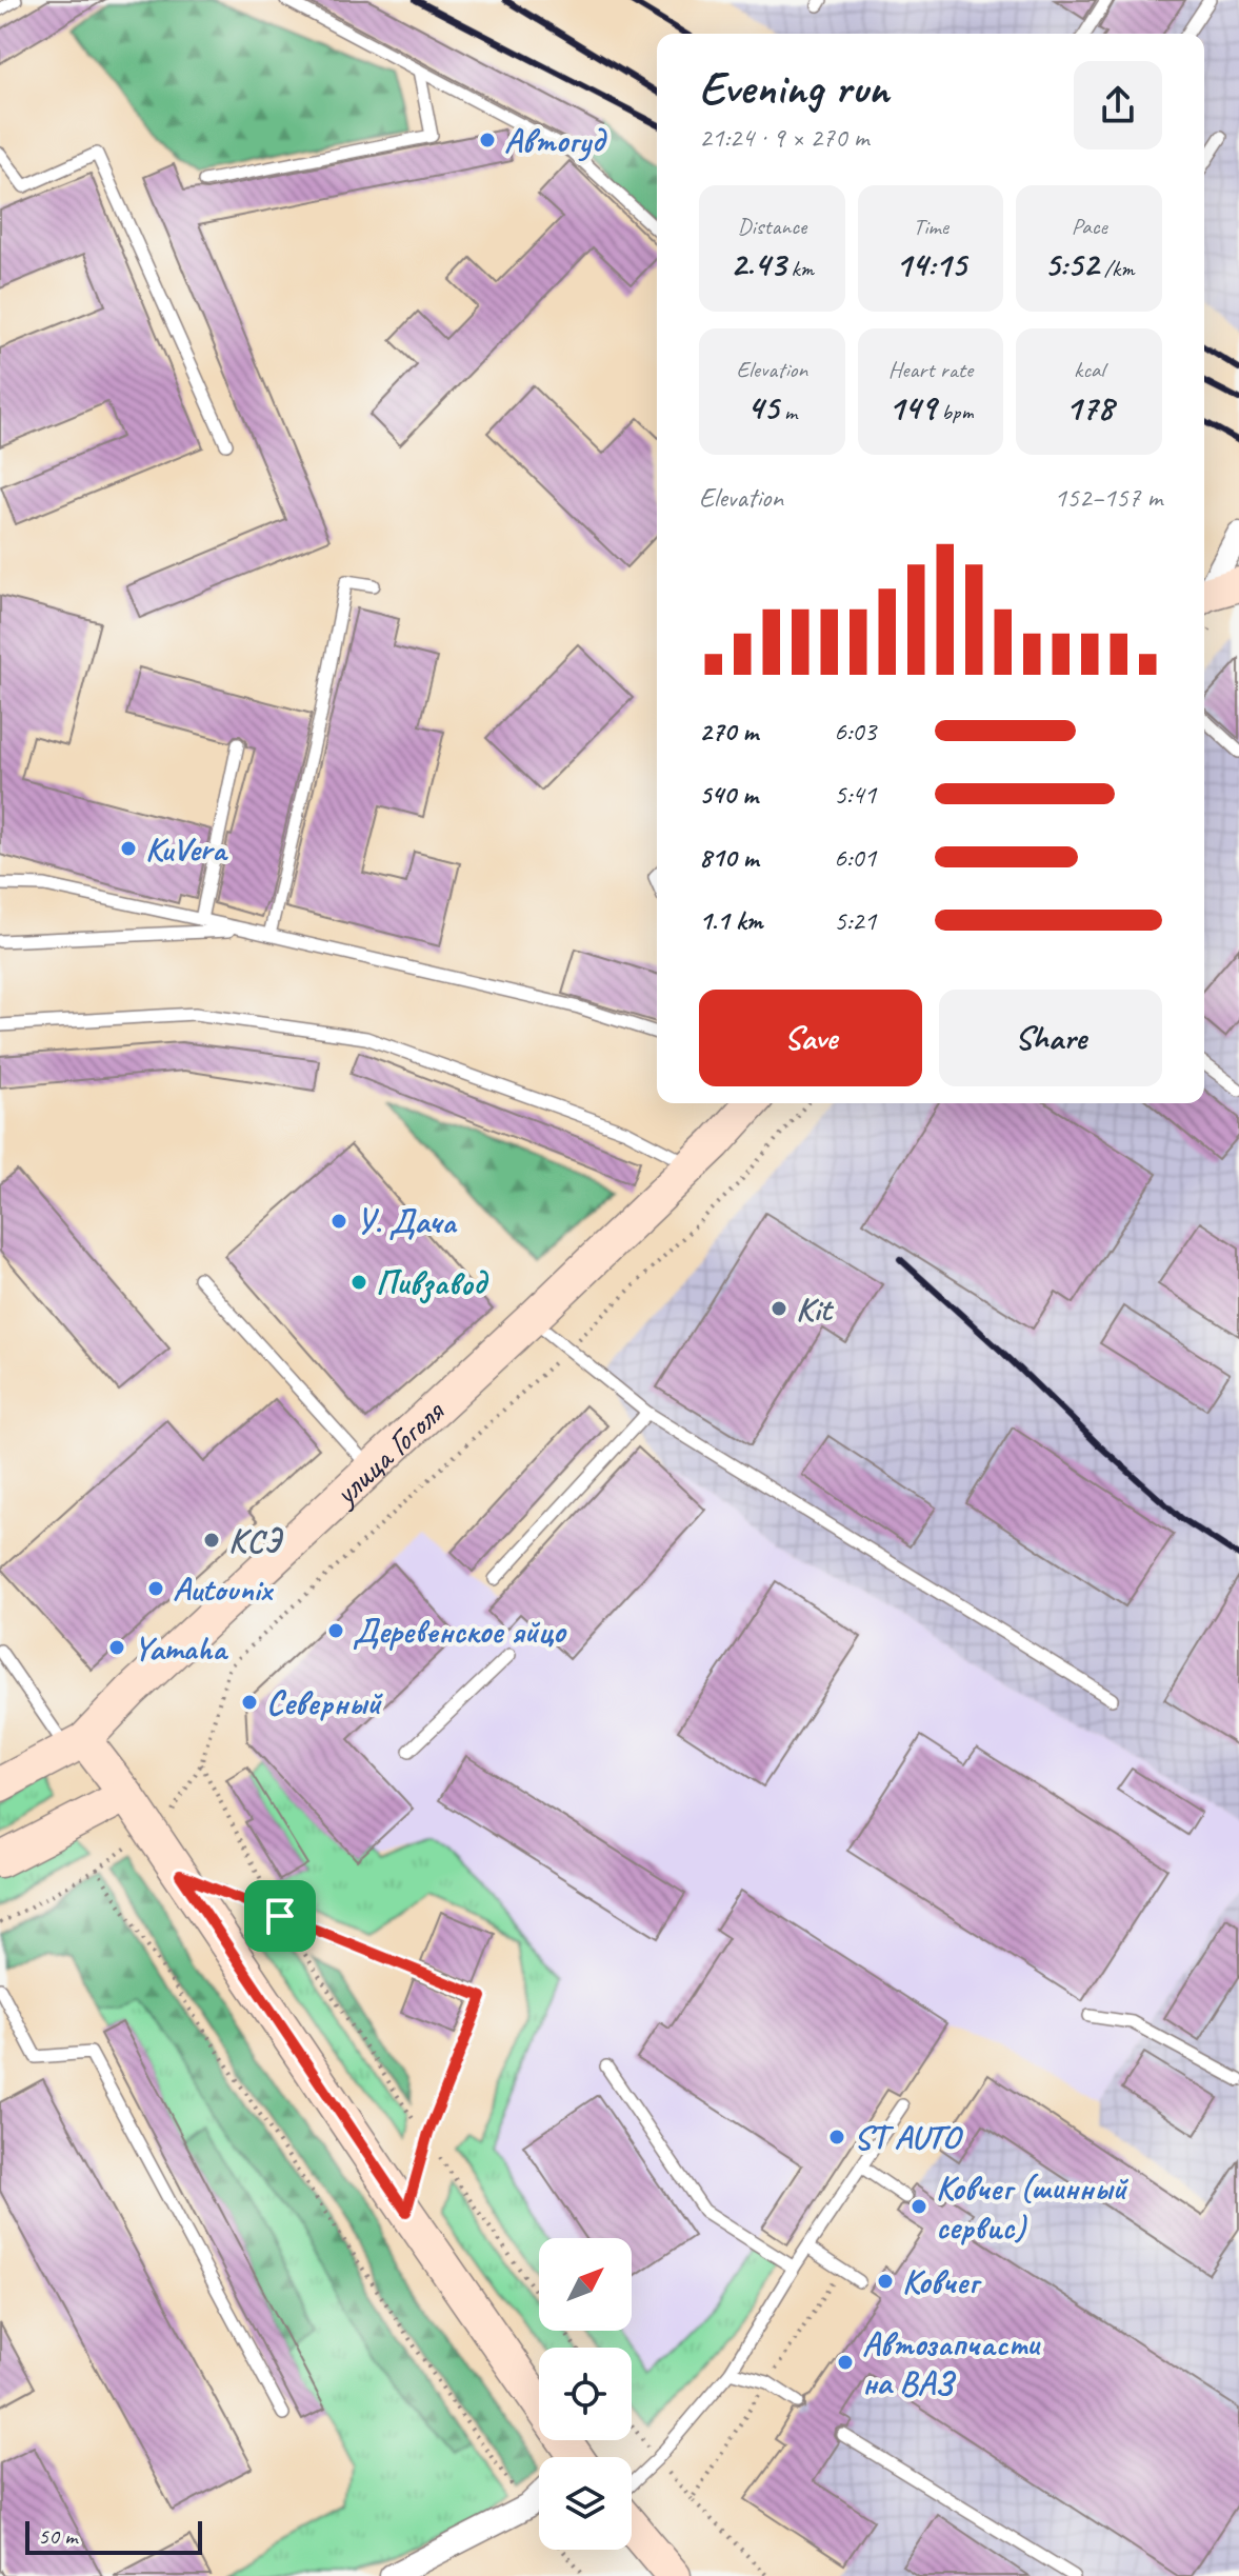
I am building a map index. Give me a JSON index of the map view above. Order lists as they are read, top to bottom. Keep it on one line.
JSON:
{"streets":{"main road":["улица Гоголя"]},"places":["Автогуд","KuVera","У. Дача","Пивзавод","Kit","КСЭ","Autounix","Деревенское яйцо","Yamaha","Северный","ST AUTO","Ковчег (шинный сервис)","Ковчег","Автозапчасти на ВАЗ"],"scale_bar":"50 m","north":"top right","page":{"heading":["Evening run","21:24 · 9 × 270 m"],"stats":[["Distance","2.43 km"],["Time","14:15"],["Pace","5:52 /km"],["Elevation","45 m"],["Heart rate","149 bpm"],["kcal","178"]],"chart":["Elevation","152–157 m"],"list":[{"name":"270 m","note":"6:03"},{"name":"540 m","note":"5:41"},{"name":"810 m","note":"6:01"},{"name":"1.1 km","note":"5:21"}],"buttons":["Save","Share"],"scale":"50 m"}}
